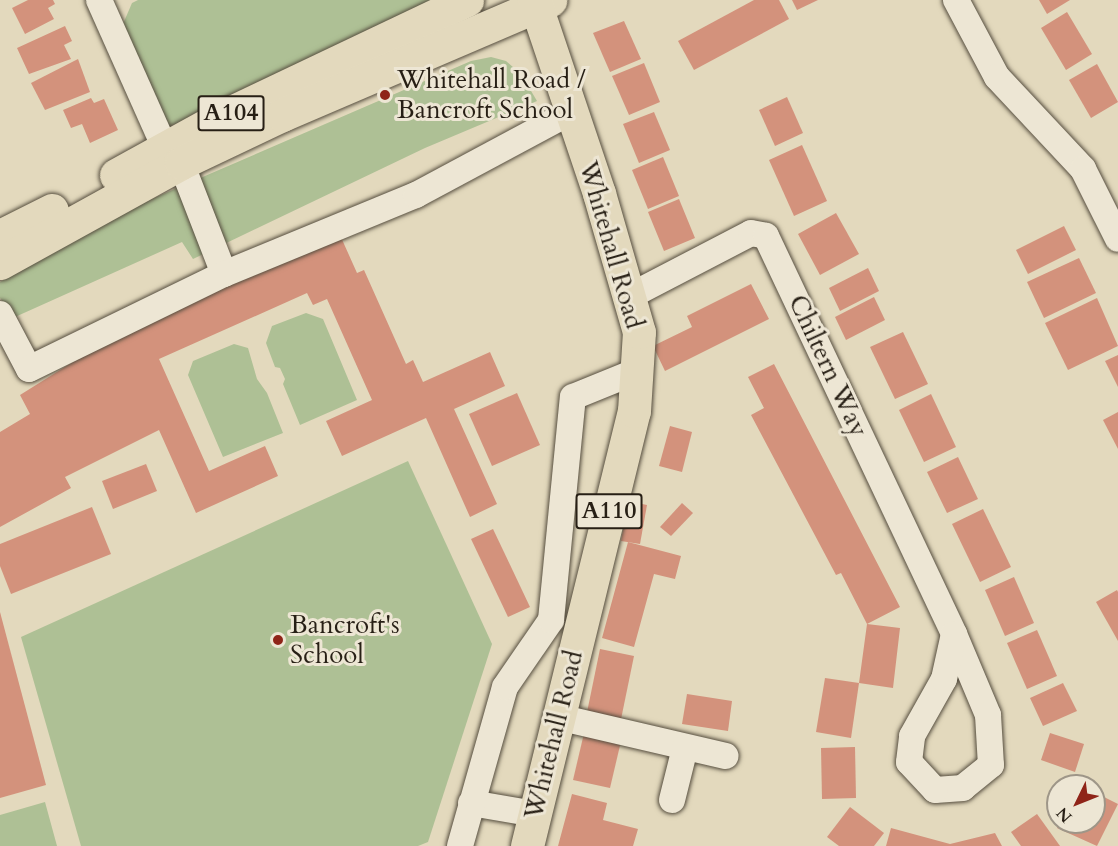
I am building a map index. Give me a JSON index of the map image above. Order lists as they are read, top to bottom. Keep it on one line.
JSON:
{"streets":{"main road":["A104","Whitehall Road","A110"],"street":["Chiltern Way"]},"crossings":[["A104","Whitehall Road"],["Whitehall Road","Chiltern Way"]],"places":["Whitehall Road / Bancroft School","Bancroft's School"],"north":"bottom left"}
